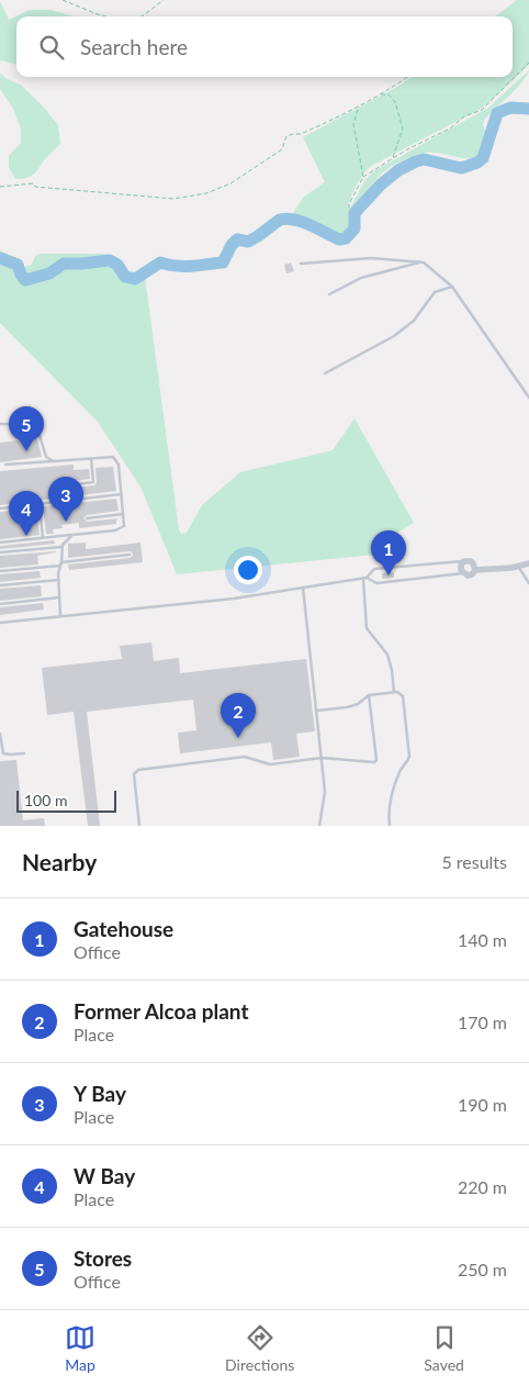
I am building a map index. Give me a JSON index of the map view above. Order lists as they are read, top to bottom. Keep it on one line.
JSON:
{"scale_bar":"100 m","page":{"search":"Search here","pins":["5","3","4","1","2"],"scale":"100 m","heading":["Nearby","5 results"],"list":[{"mark":"1","name":"Gatehouse","note":"Office","value":"140 m"},{"mark":"2","name":"Former Alcoa plant","note":"Place","value":"170 m"},{"mark":"3","name":"Y Bay","note":"Place","value":"190 m"},{"mark":"4","name":"W Bay","note":"Place","value":"220 m"},{"mark":"5","name":"Stores","note":"Office","value":"250 m"}],"nav":["Map","Directions","Saved"]}}
